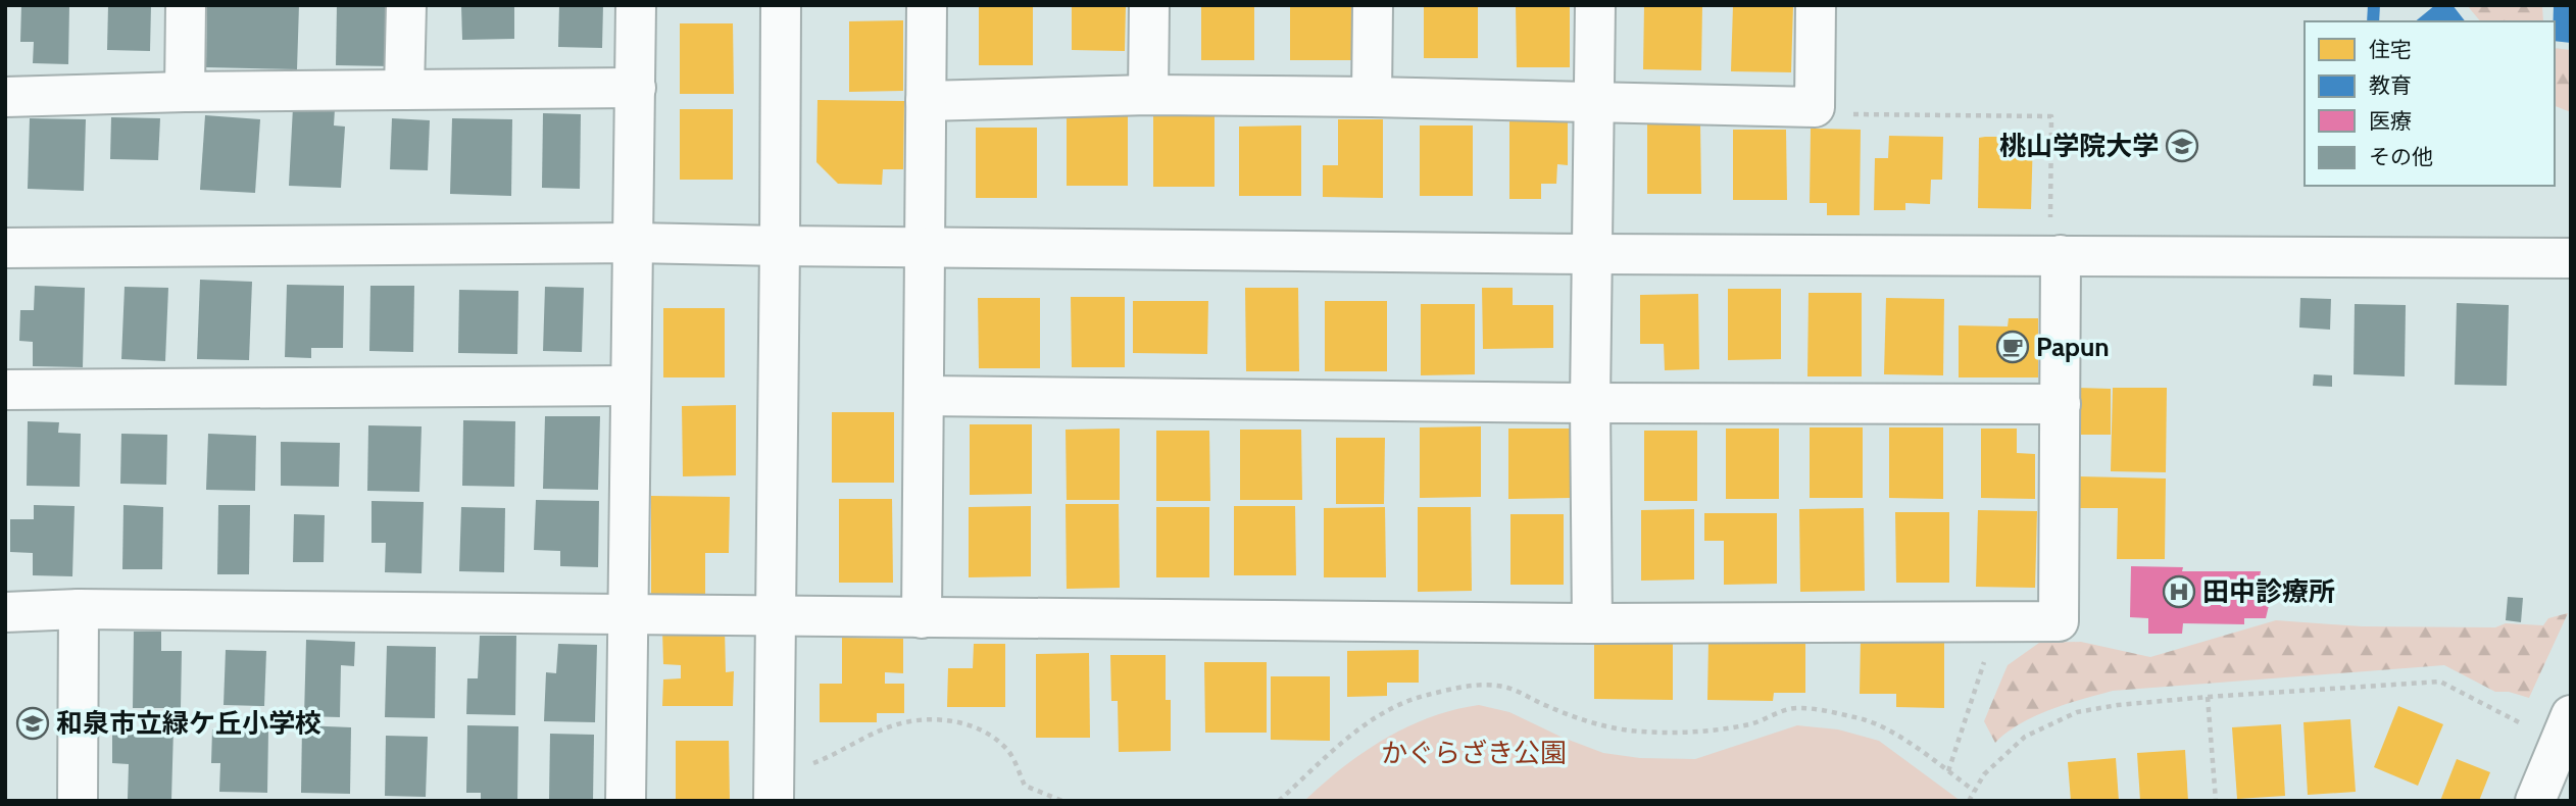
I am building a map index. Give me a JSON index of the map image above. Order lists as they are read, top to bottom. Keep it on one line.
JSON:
{"parks":["かぐらざき公園"],"places":{"school or university":["桃山学院大学","和泉市立緑ケ丘小学校"],"cafe":["Papun"],"hospital":["田中診療所"]},"legend":["住宅","教育","医療","その他"]}
